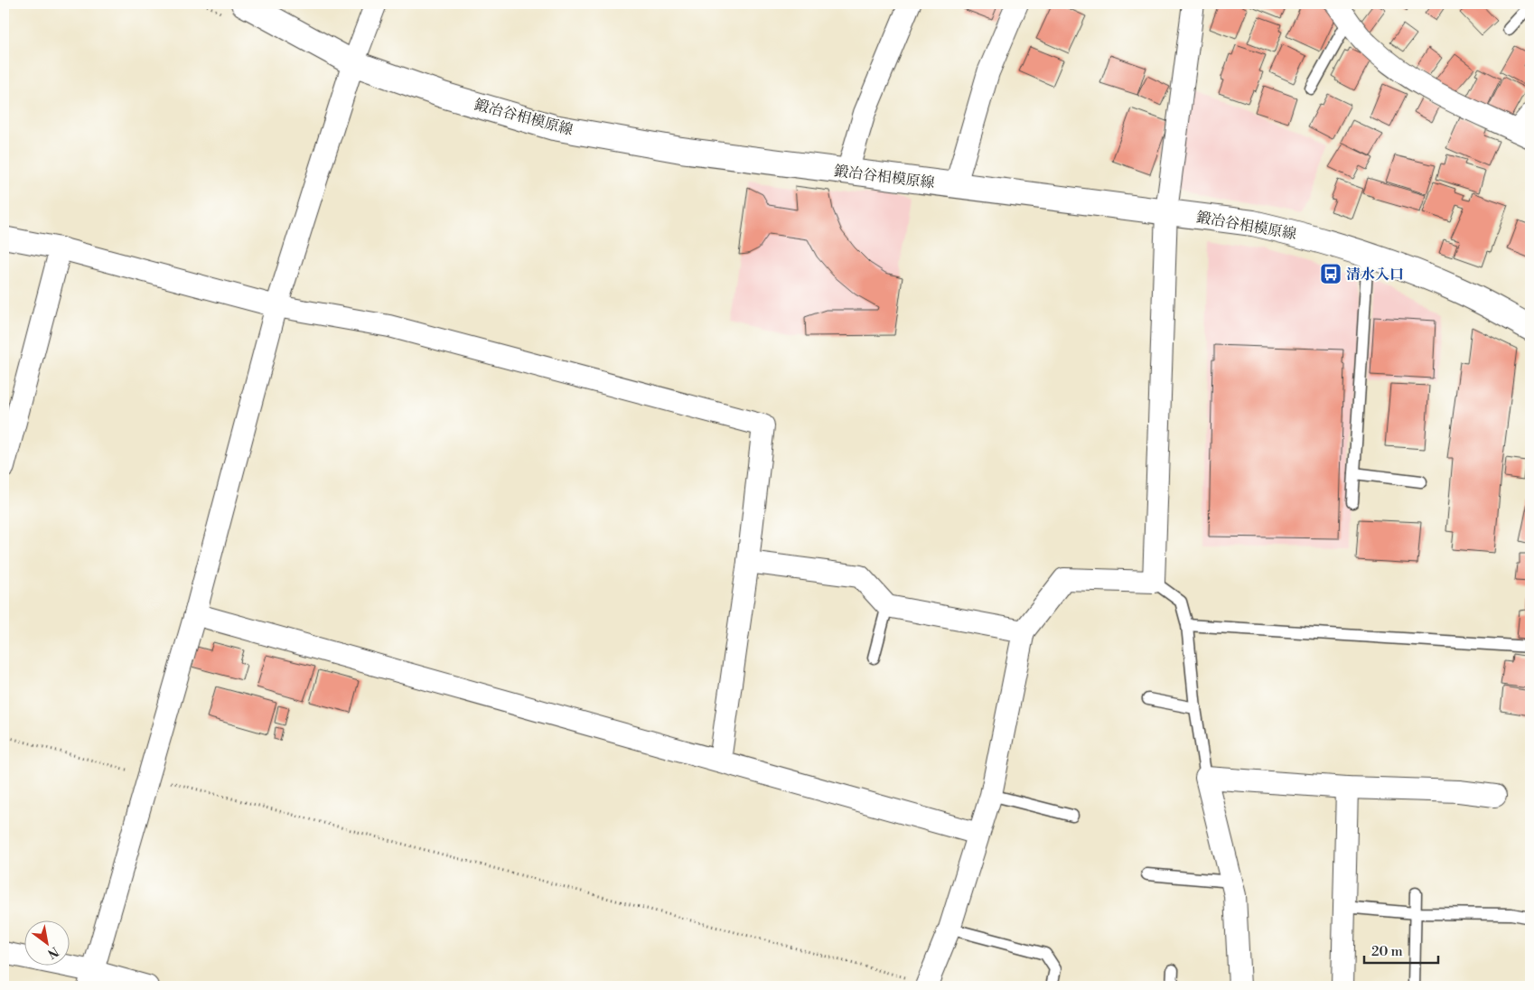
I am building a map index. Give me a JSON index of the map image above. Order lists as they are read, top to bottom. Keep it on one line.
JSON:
{"streets":{"main road":["鍛冶谷相模原線"]},"places":{"bus stop":["清水入口"]},"scale_bar":"20 m","north":"bottom right"}
